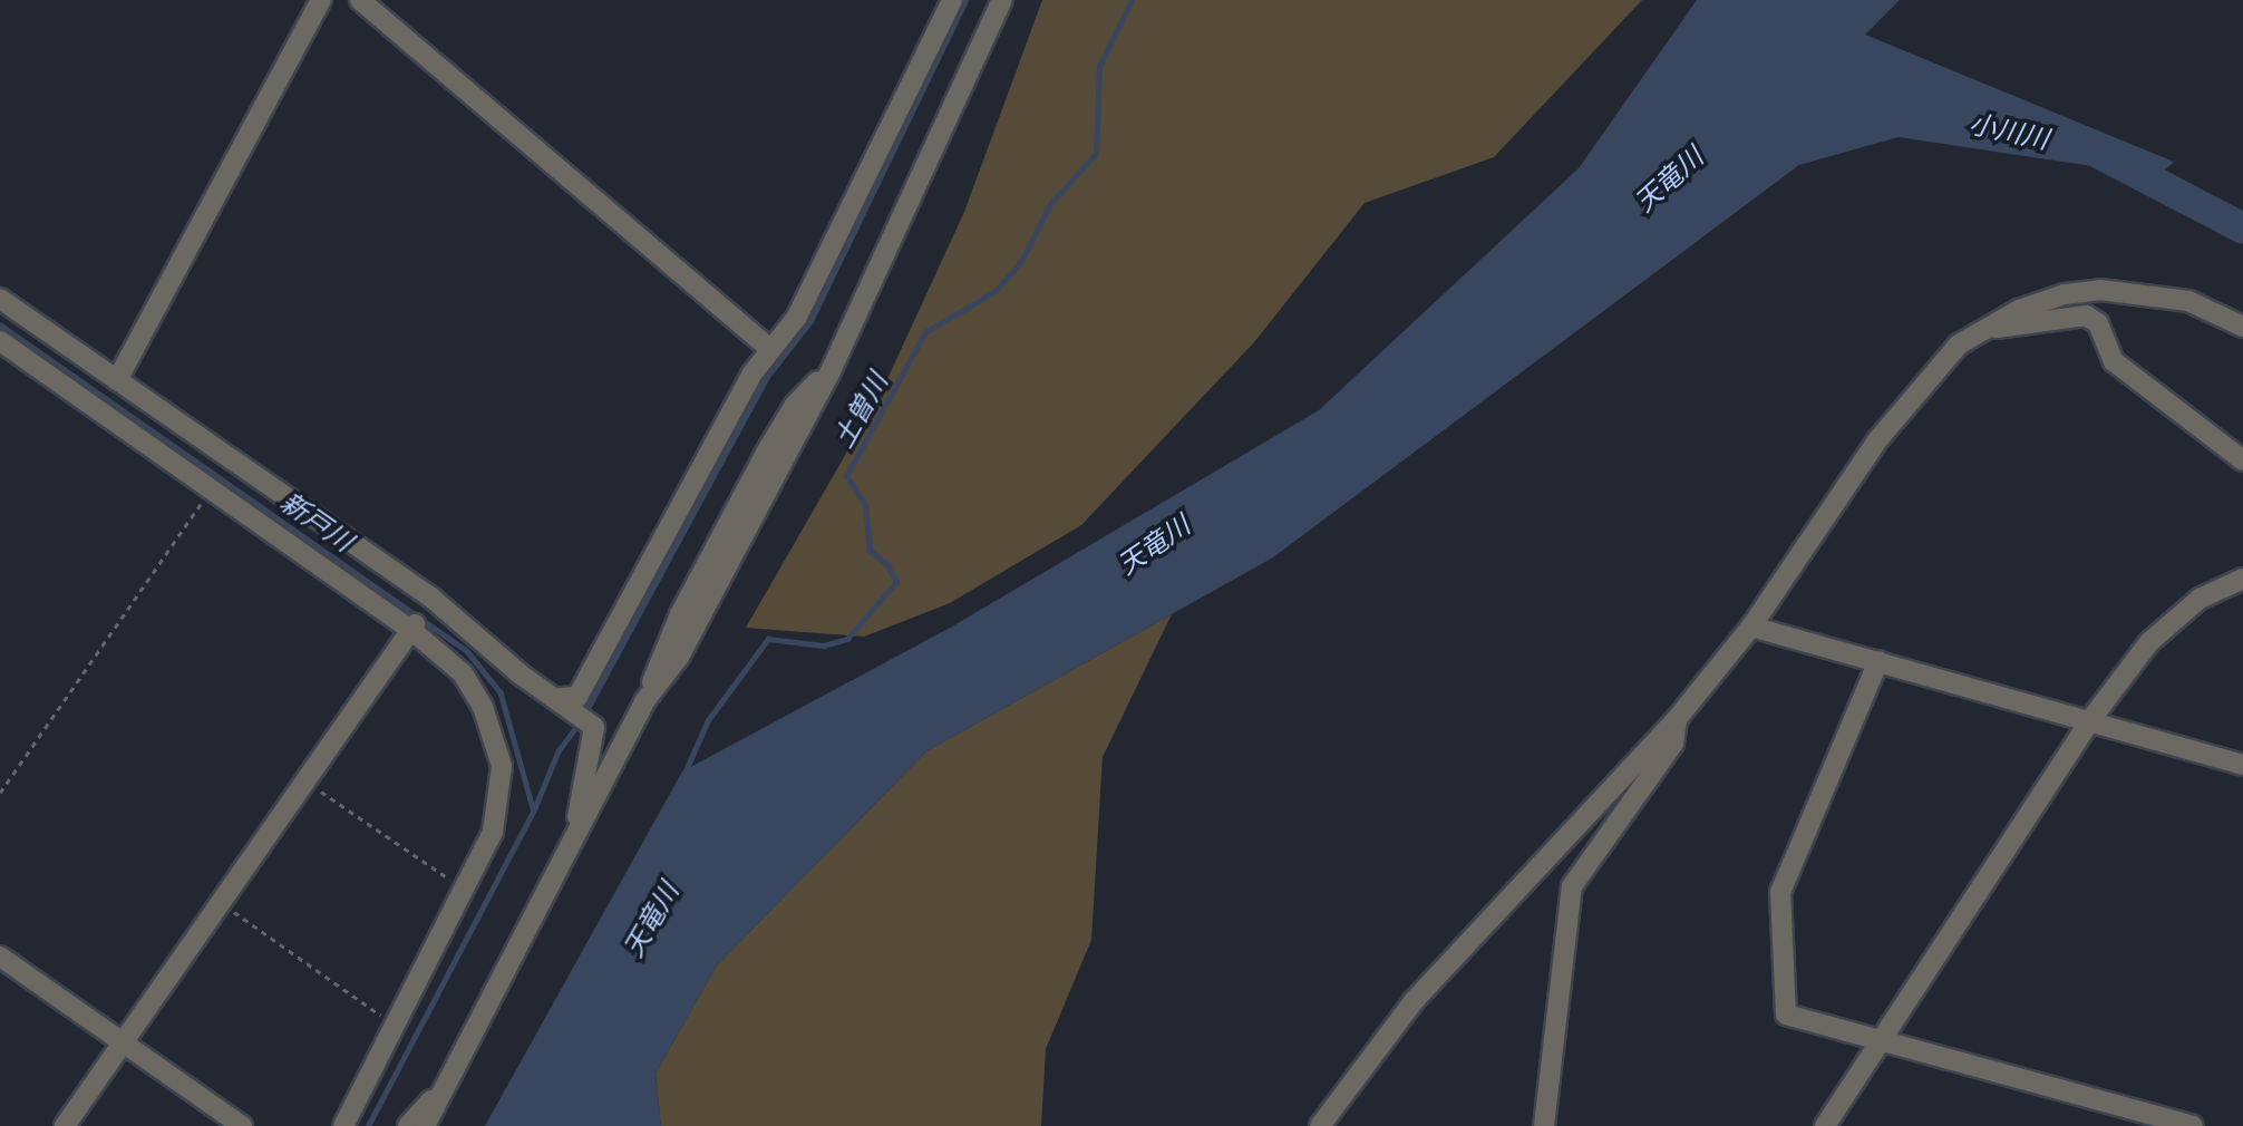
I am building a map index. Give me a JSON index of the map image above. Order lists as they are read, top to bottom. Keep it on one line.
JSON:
{"water":["小川川","天竜川","土曽川","新戸川"]}
